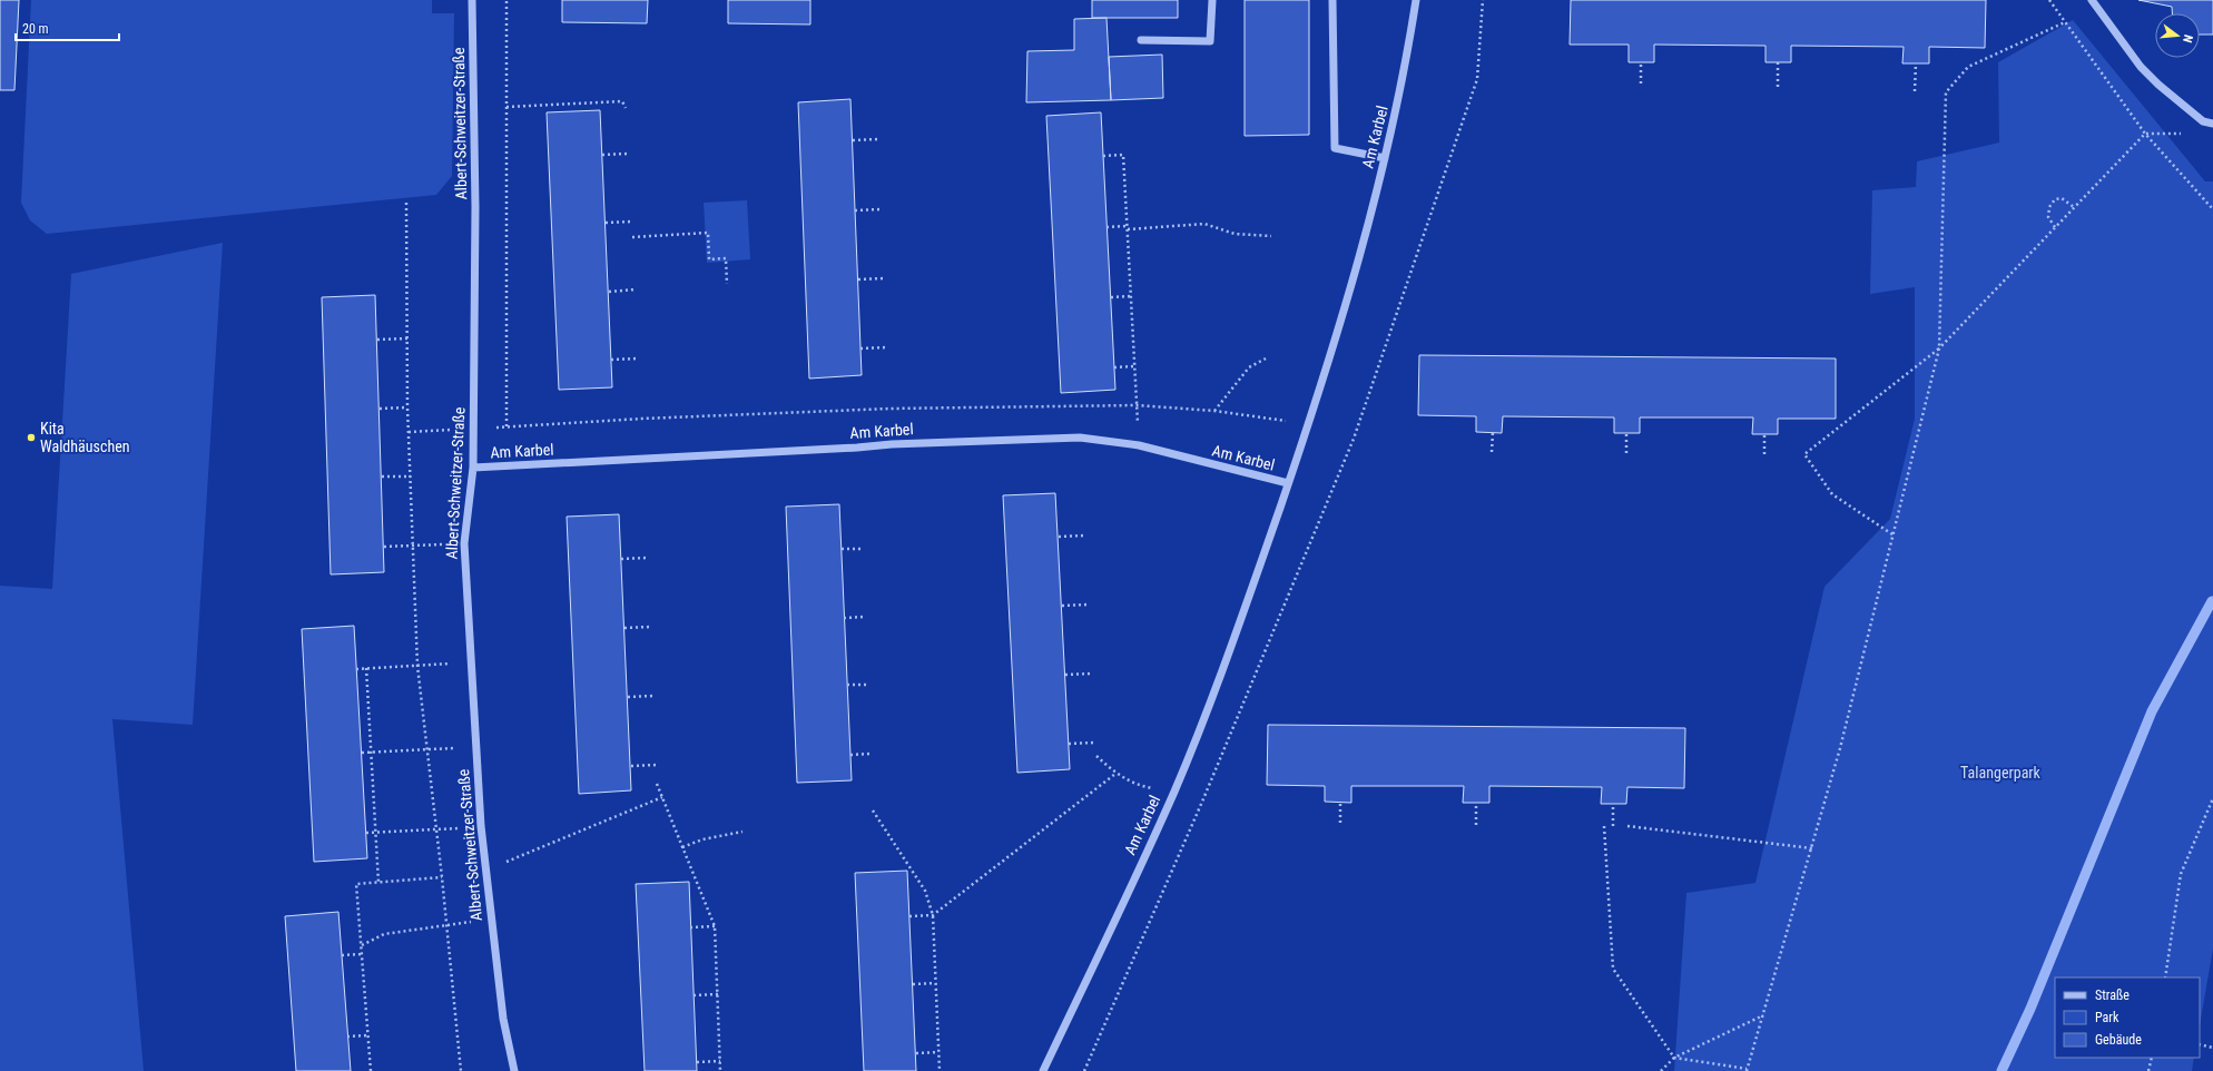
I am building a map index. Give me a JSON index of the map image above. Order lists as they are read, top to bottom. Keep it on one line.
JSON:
{"streets":{"street":["Albert-Schweitzer-Straße","Am Karbel"]},"crossings":[["Albert-Schweitzer-Straße","Am Karbel"]],"parks":["Talangerpark"],"places":["Kita Waldhäuschen"],"legend":["Straße","Park","Gebäude"],"scale_bar":"20 m","north":"right"}
